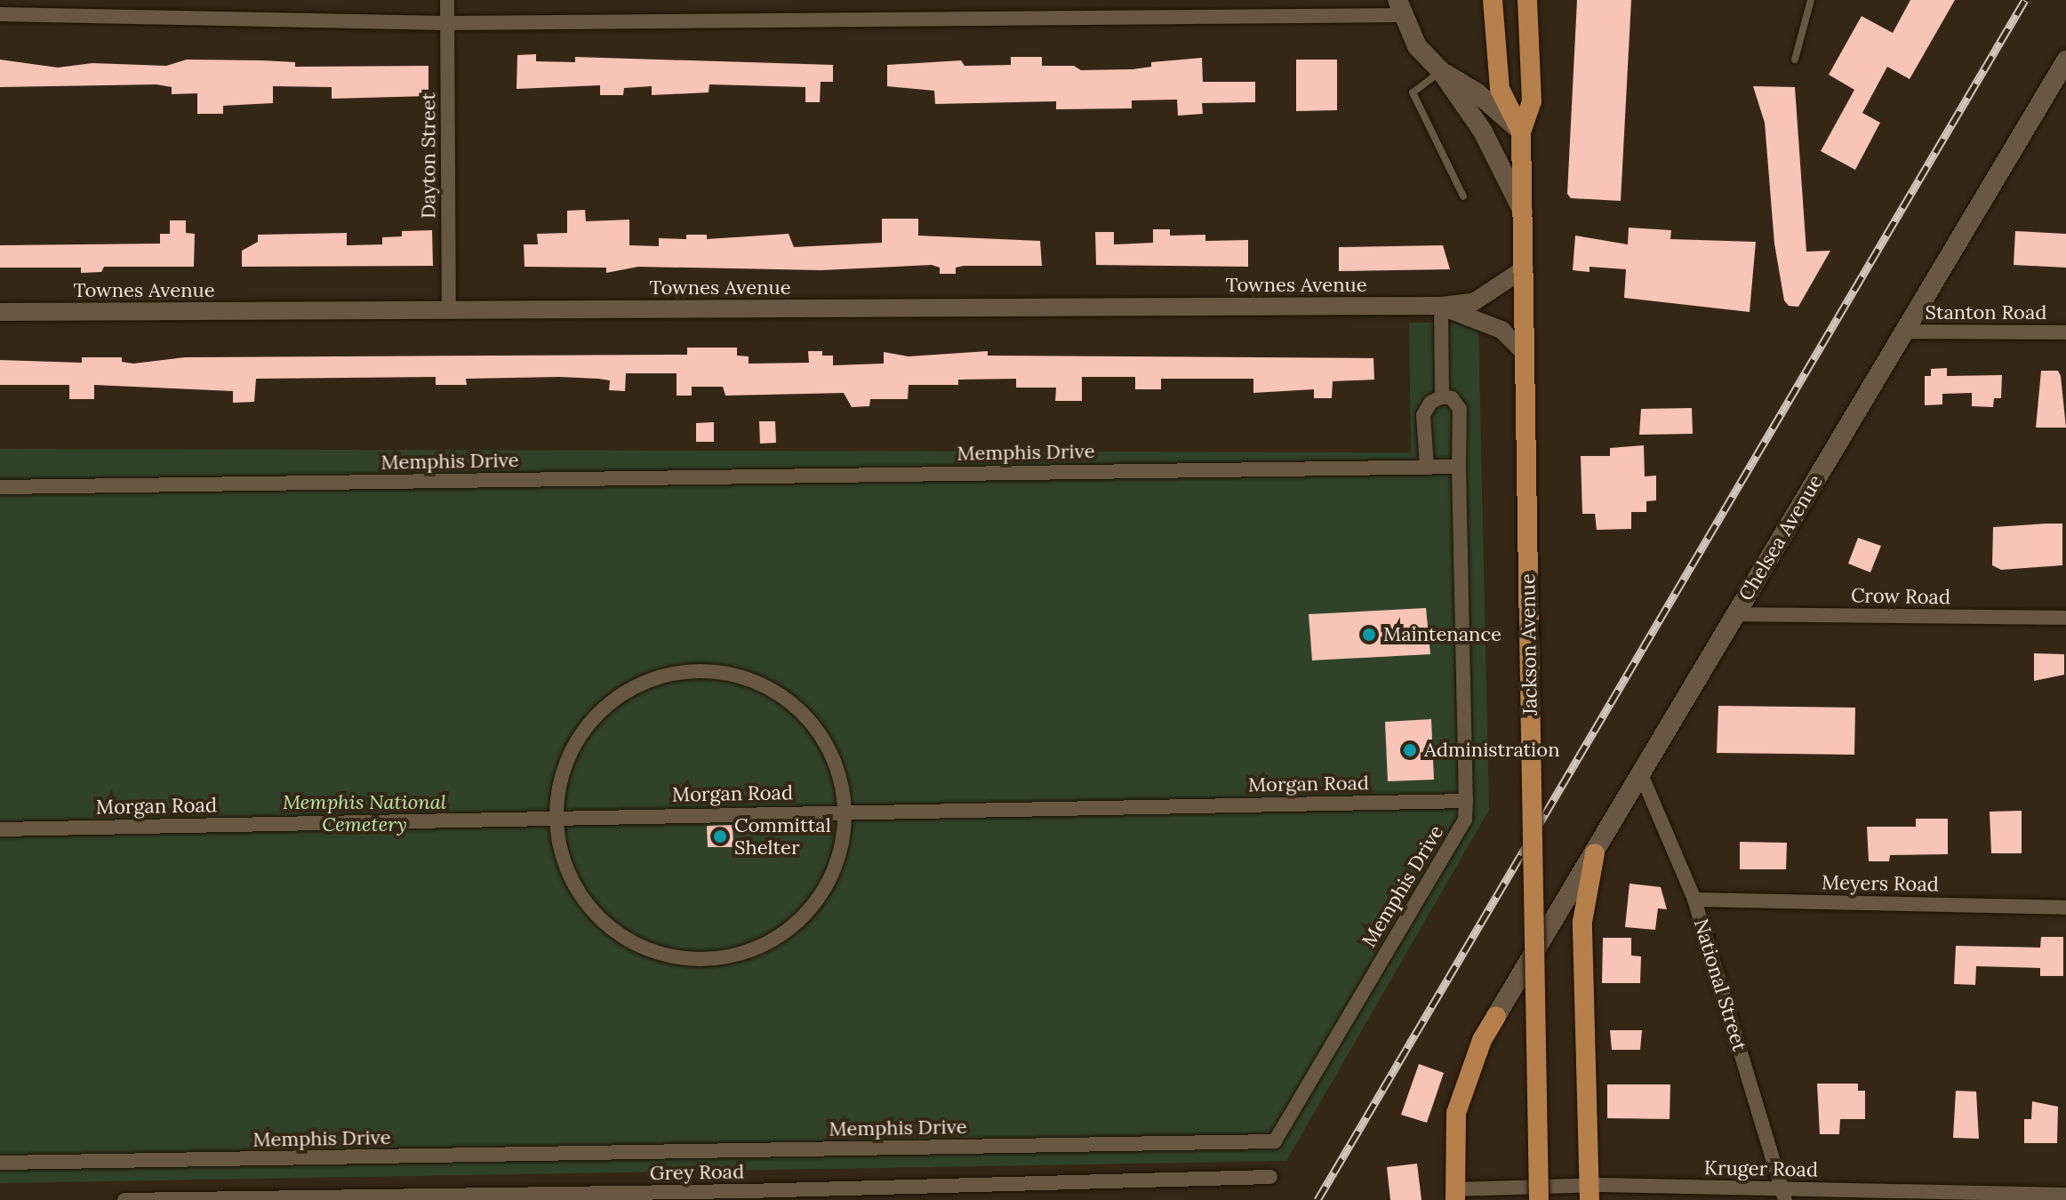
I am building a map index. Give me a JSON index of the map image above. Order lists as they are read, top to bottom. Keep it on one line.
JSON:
{"streets":{"main road":["Chelsea Avenue","Jackson Avenue"],"street":["Dayton Street","Townes Avenue","Stanton Road","Memphis Drive","Crow Road","Morgan Road","Meyers Road","National Street","Kruger Road","Grey Road"]},"crossings":[["Dayton Street","Townes Avenue"],["Townes Avenue","Jackson Avenue"],["Stanton Road","Chelsea Avenue"],["Memphis Drive","Morgan Road"],["Chelsea Avenue","Crow Road"],["Chelsea Avenue","National Street"],["Chelsea Avenue","Kruger Road"],["Meyers Road","National Street"],["National Street","Kruger Road"]],"parks":["Memphis National Cemetery"],"places":["Maintenance","Administration","Committal Shelter"]}
